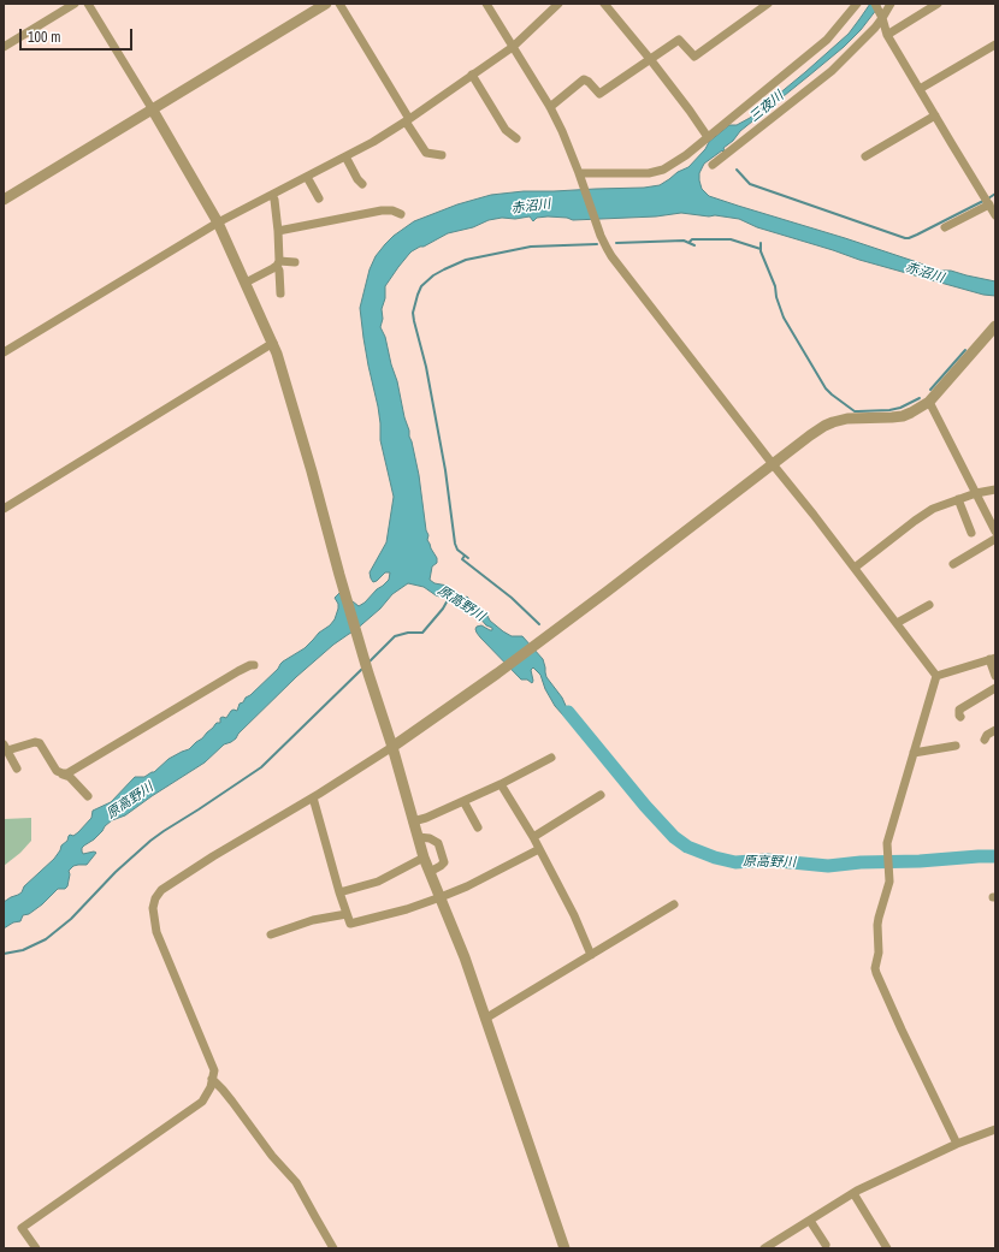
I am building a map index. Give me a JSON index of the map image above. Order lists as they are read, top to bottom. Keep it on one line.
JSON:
{"water":["三夜川","赤沼川","原高野川"],"scale_bar":"100 m"}
